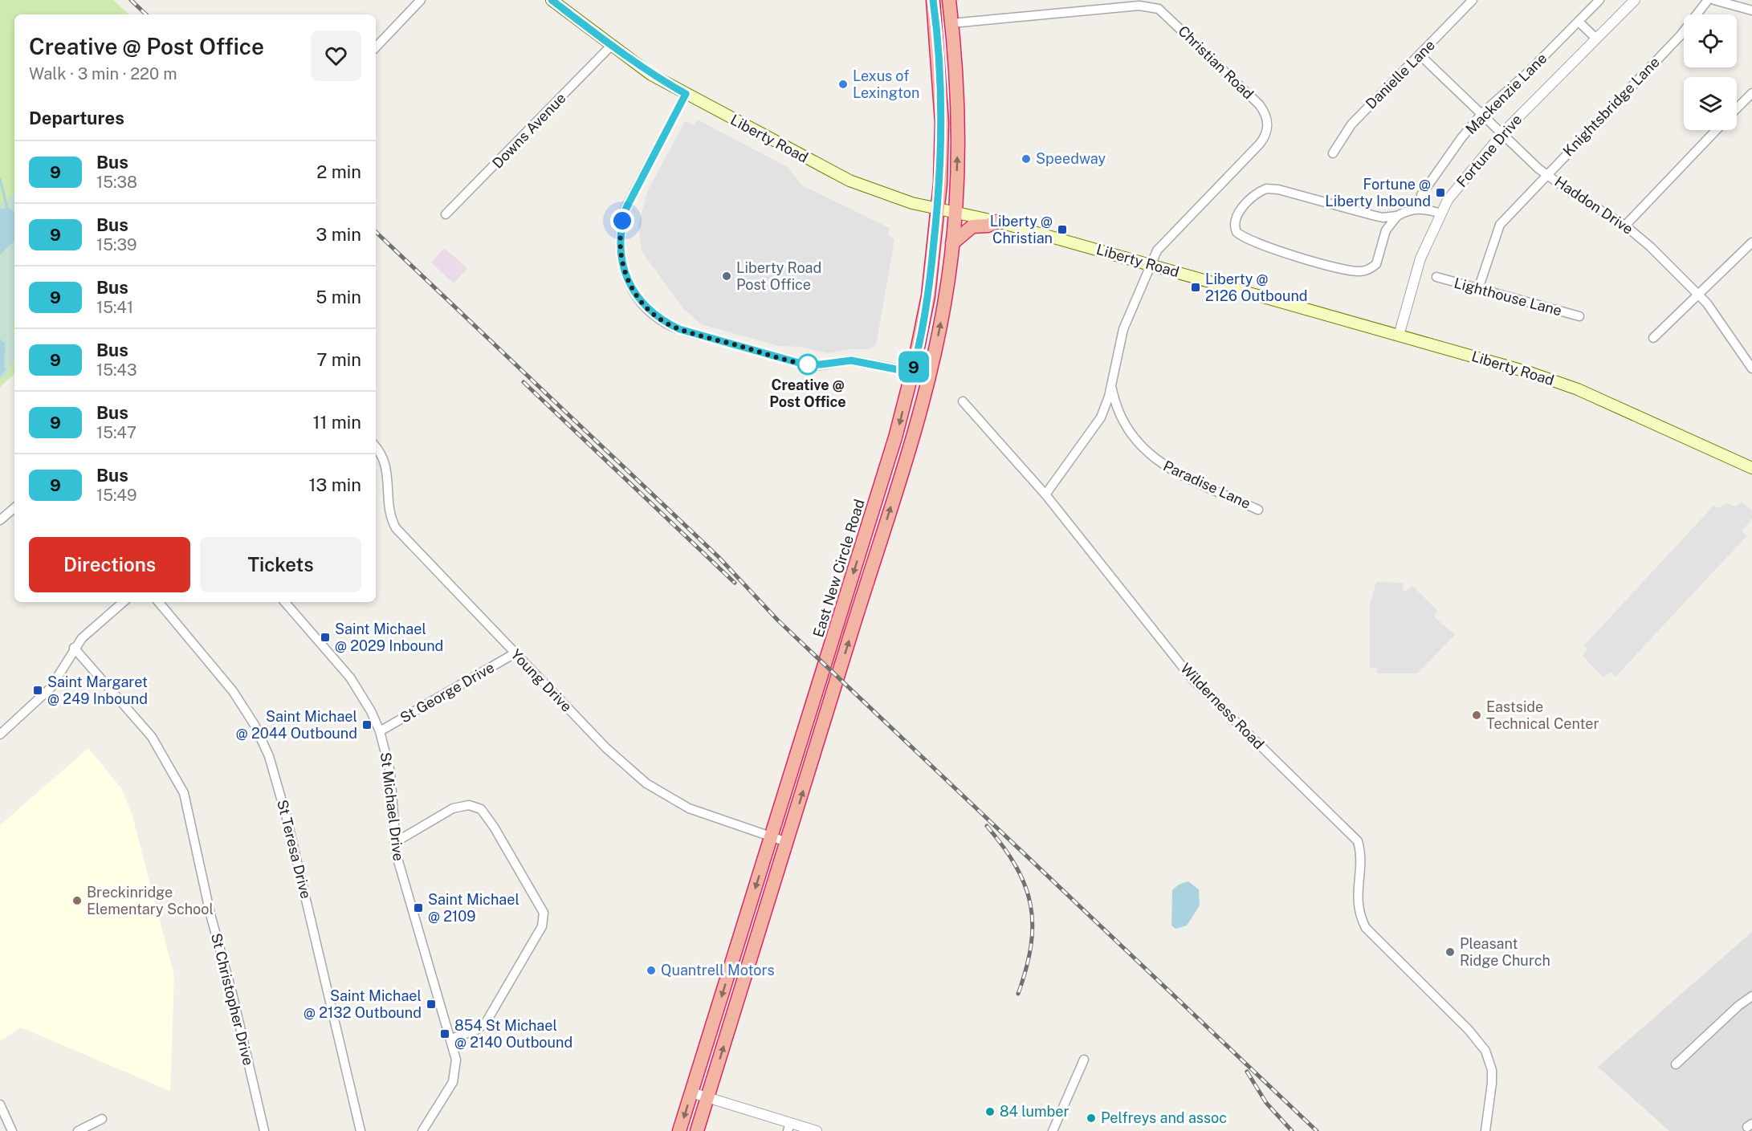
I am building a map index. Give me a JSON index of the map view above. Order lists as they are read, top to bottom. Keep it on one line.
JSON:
{"streets":{"highway":["East New Circle Road"],"main road":["Liberty Road"],"street":["Christian Road","Danielle Lane","Mackenzie Lane","Knightsbridge Lane","Downs Avenue","Fortune Drive","Haddon Drive","Lighthouse Lane","Paradise Lane","Young Drive","St George Drive","Wilderness Road","St Michael Drive","St Teresa Drive","St Christopher Drive"]},"crossings":[["Christian Road","Liberty Road"],["Danielle Lane","Haddon Drive"],["Mackenzie Lane","Haddon Drive"],["Knightsbridge Lane","Haddon Drive"],["Knightsbridge Lane","Lighthouse Lane"],["Downs Avenue","Liberty Road"],["Liberty Road","Fortune Drive"],["Liberty Road","East New Circle Road"],["Fortune Drive","Haddon Drive"],["East New Circle Road","Young Drive"],["Young Drive","St George Drive"],["St George Drive","St Michael Drive"]],"places":{"other":["Lexus of Lexington","Speedway","Liberty Road Post Office","Creative @ Post Office","Eastside Technical Center","Breckinridge Elementary School","Pleasant Ridge Church","Quantrell Motors","84 lumber","Pelfreys and assoc"],"transit":["Fortune @ Liberty Inbound","Liberty @ Christian","Liberty @ 2126 Outbound","Saint Michael @ 2029 Inbound","Saint Margaret @ 249 Inbound","Saint Michael @ 2044 Outbound","Saint Michael @ 2109","Saint Michael @ 2132 Outbound","854 St Michael @ 2140 Outbound"]},"lines":["bus line 9"],"page":{"on_map":"9","heading":[["Creative @ Post Office","Walk · 3 min · 220 m"],"Departures"],"list":[{"mark":"9","name":"Bus","note":"15:38","value":"2 min"},{"mark":"9","name":"Bus","note":"15:39","value":"3 min"},{"mark":"9","name":"Bus","note":"15:41","value":"5 min"},{"mark":"9","name":"Bus","note":"15:43","value":"7 min"},{"mark":"9","name":"Bus","note":"15:47","value":"11 min"},{"mark":"9","name":"Bus","note":"15:49","value":"13 min"}],"buttons":["Directions","Tickets"]}}
